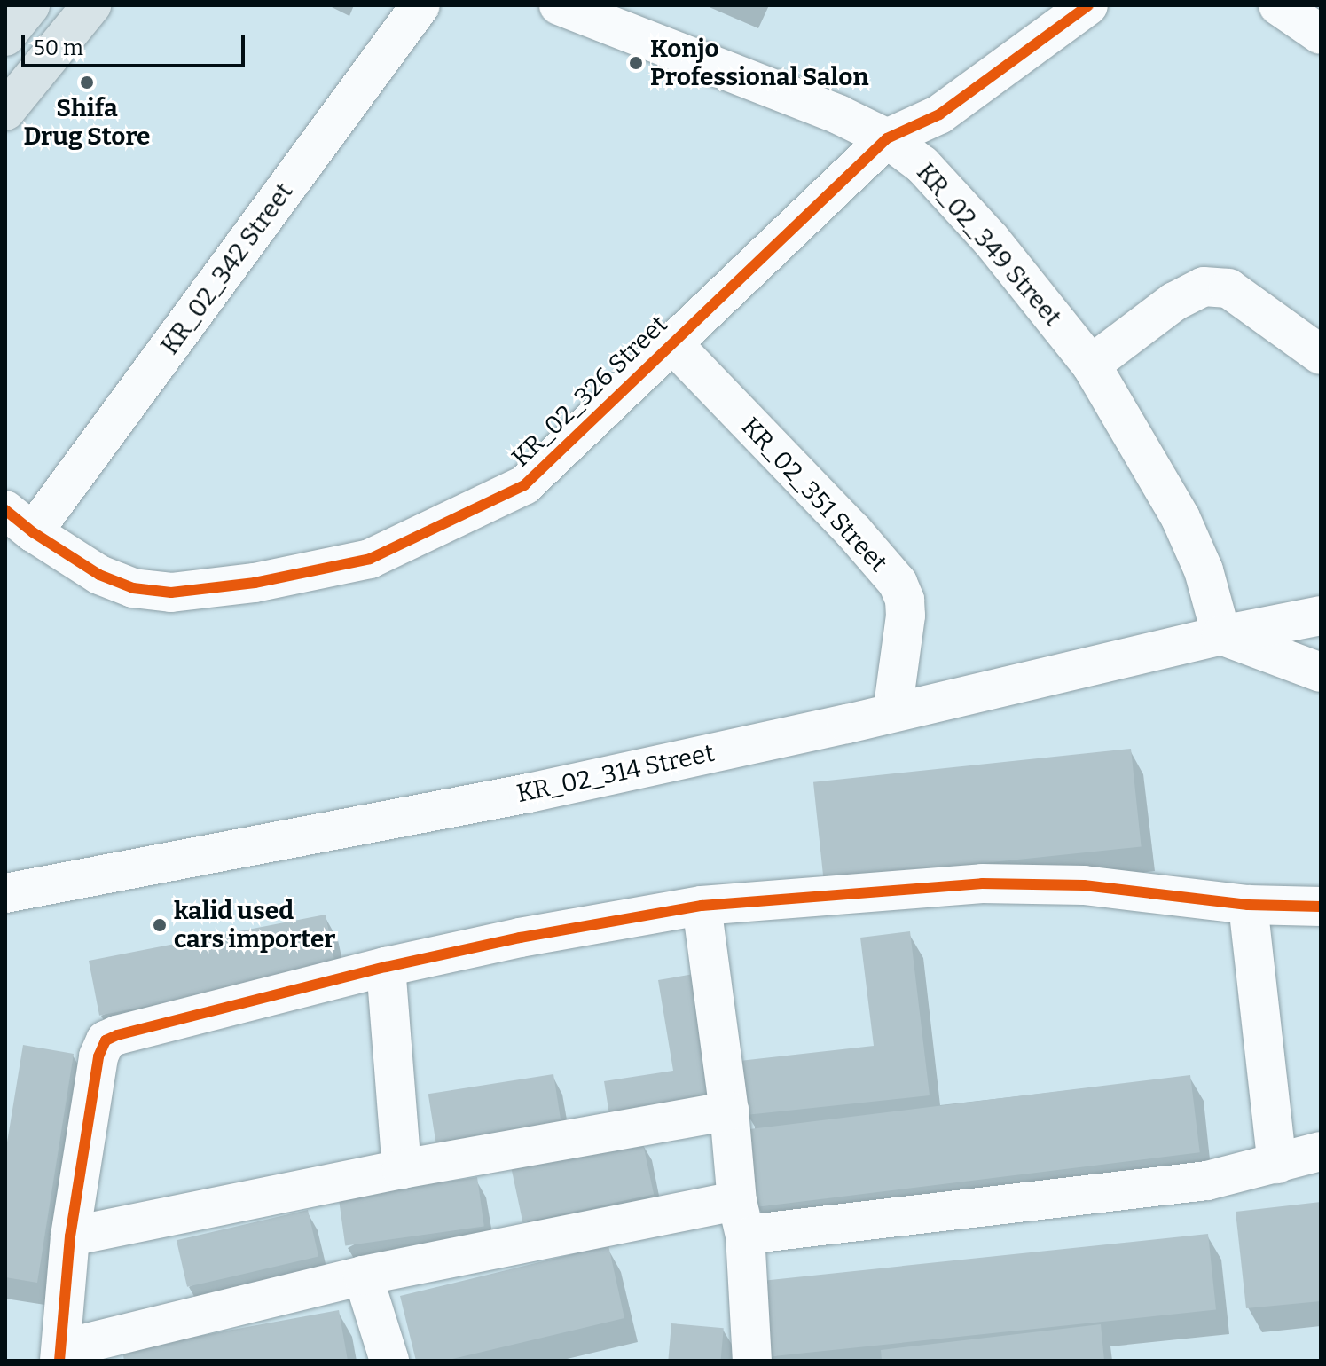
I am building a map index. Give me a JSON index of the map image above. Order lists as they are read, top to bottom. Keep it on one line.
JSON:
{"streets":{"street":["KR_02_349 Street","KR_02_342 Street","KR_02_326 Street","KR_02_351 Street","KR_02_314 Street"]},"crossings":[["KR_02_349 Street","KR_02_326 Street"],["KR_02_349 Street","KR_02_314 Street"],["KR_02_342 Street","KR_02_326 Street"],["KR_02_326 Street","KR_02_351 Street"],["KR_02_351 Street","KR_02_314 Street"]],"places":["Konjo Professional Salon","Shifa Drug Store","kalid used cars importer"],"scale_bar":"50 m"}
